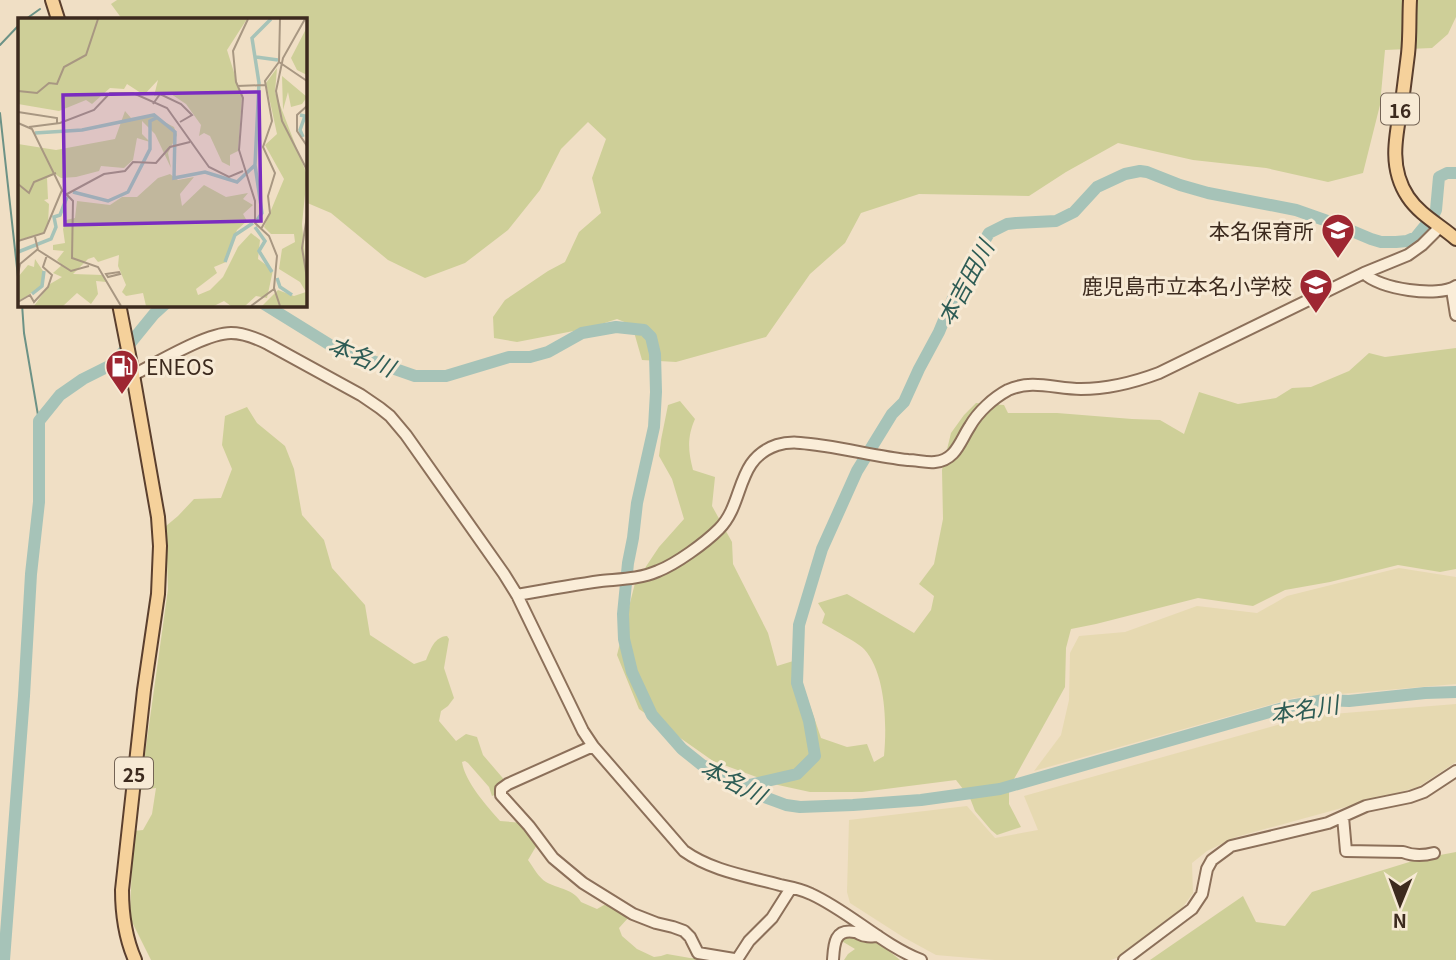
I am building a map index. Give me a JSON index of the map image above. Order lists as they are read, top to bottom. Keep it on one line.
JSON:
{"streets":{"main road":["16","25"]},"water":["本吉田川","本名川"],"places":{"school or university":["本名保育所","鹿児島市立本名小学校"],"fuel station":["ENEOS"]},"north":"bottom"}
